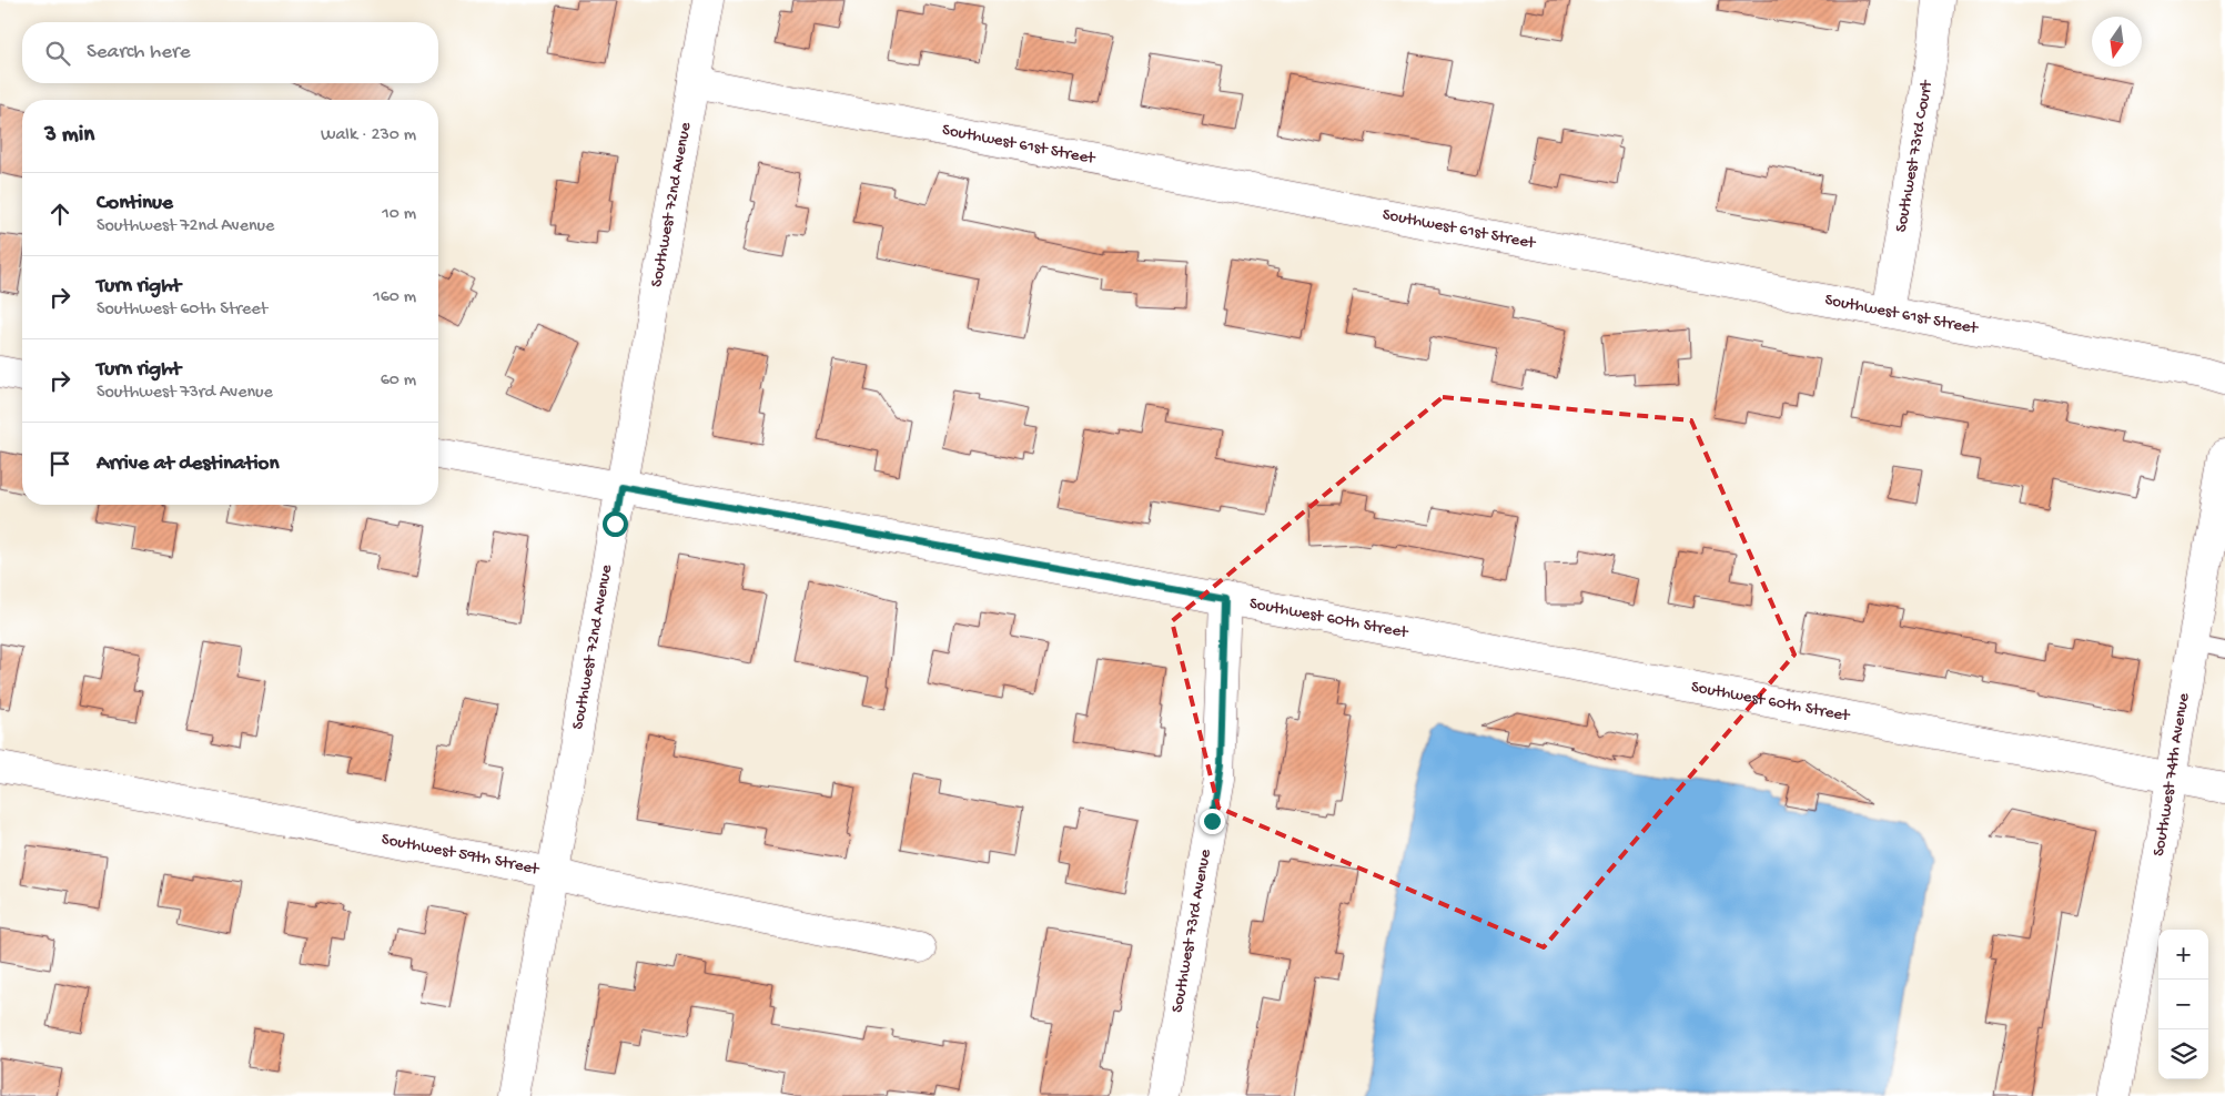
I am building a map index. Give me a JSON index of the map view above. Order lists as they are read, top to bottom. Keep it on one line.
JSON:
{"streets":{"street":["Southwest 61st Street","Southwest 73rd Court","Southwest 72nd Avenue","Southwest 60th Street","Southwest 74th Avenue","Southwest 59th Street","Southwest 73rd Avenue"]},"crossings":[["Southwest 61st Street","Southwest 73rd Court"],["Southwest 61st Street","Southwest 72nd Avenue"],["Southwest 72nd Avenue","Southwest 60th Street"],["Southwest 72nd Avenue","Southwest 59th Street"],["Southwest 60th Street","Southwest 74th Avenue"],["Southwest 60th Street","Southwest 73rd Avenue"]],"north":"bottom","page":{"search":"Search here","heading":["3 min","Walk · 230 m"],"list":[["Continue","Southwest 72nd Avenue","10 m"],["Turn right","Southwest 60th Street","160 m"],["Turn right","Southwest 73rd Avenue","60 m"],"Arrive at destination"],"map_buttons":["+","−"]}}
